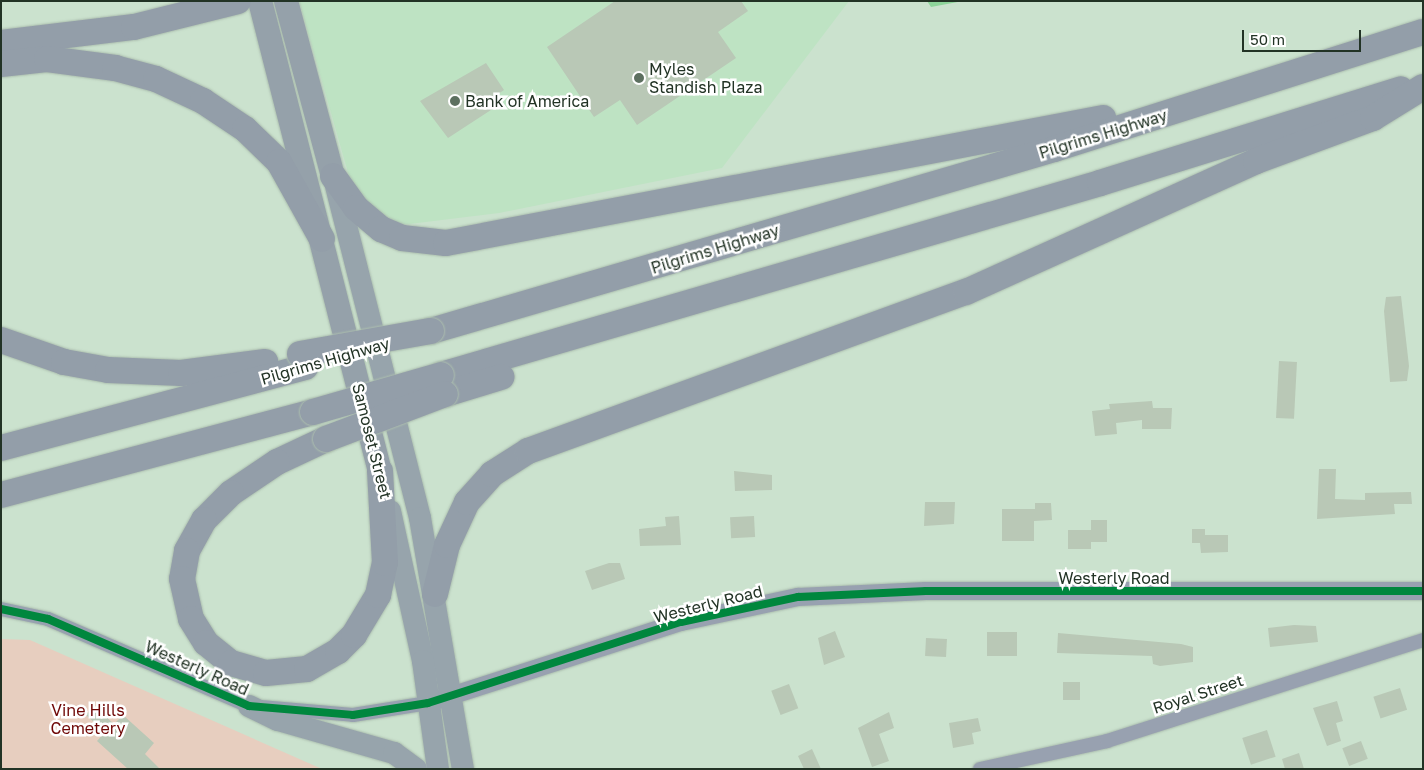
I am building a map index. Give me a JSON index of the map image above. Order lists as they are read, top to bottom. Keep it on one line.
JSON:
{"streets":{"highway":["Pilgrims Highway","Samoset Street"],"street":["Westerly Road","Royal Street"]},"crossings":[["Samoset Street","Westerly Road"]],"parks":["Vine Hills Cemetery"],"places":["Myles Standish Plaza","Bank of America"],"scale_bar":"50 m"}
